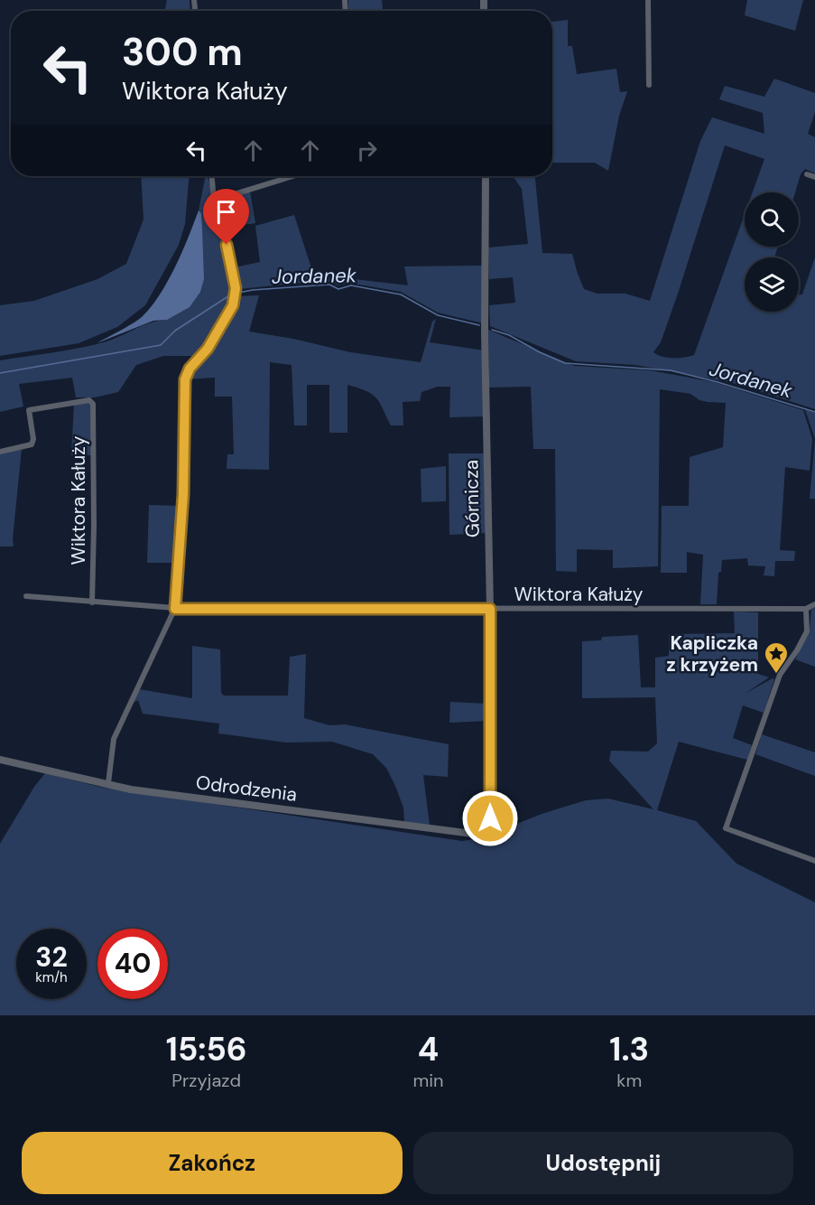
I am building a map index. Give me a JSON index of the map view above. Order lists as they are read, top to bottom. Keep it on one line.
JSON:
{"streets":{"street":["Górnicza","Wiktora Kałuży","Odrodzenia"]},"crossings":[["Górnicza","Wiktora Kałuży"],["Górnicza","Odrodzenia"]],"water":["Jordanek"],"places":{"place":["Kapliczka z krzyżem"]},"page":{"turn":["300 m","Wiktora Kałuży"],"speed":"32 km/h","limit":"40","eta":["15:56","Przyjazd","4","min","1.3","km"],"buttons":["Zakończ","Udostępnij"]}}
